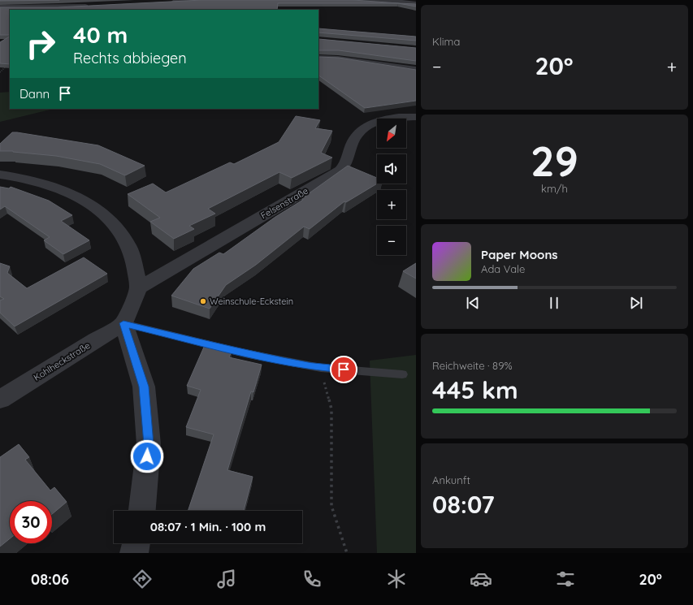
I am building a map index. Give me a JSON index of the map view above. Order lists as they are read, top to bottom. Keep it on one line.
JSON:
{"streets":{"street":["Felsenstraße","Kohlheckstraße"]},"places":["Weinschule-Eckstein"],"north":"bottom left","page":{"tile":["Klima",["29","km/h"],["Reichweite · 89%","445 km"],["Ankunft","08:07"]],"turn":["40 m","Rechts abbiegen"],"heat":["−","20°","+"],"then":"Dann","map_buttons":["+","−"],"song":["Paper Moons","Ada Vale"],"limit":"30","trip":"08:07 · 1 Min. · 100 m","tabs":["08:06","20°"]}}
